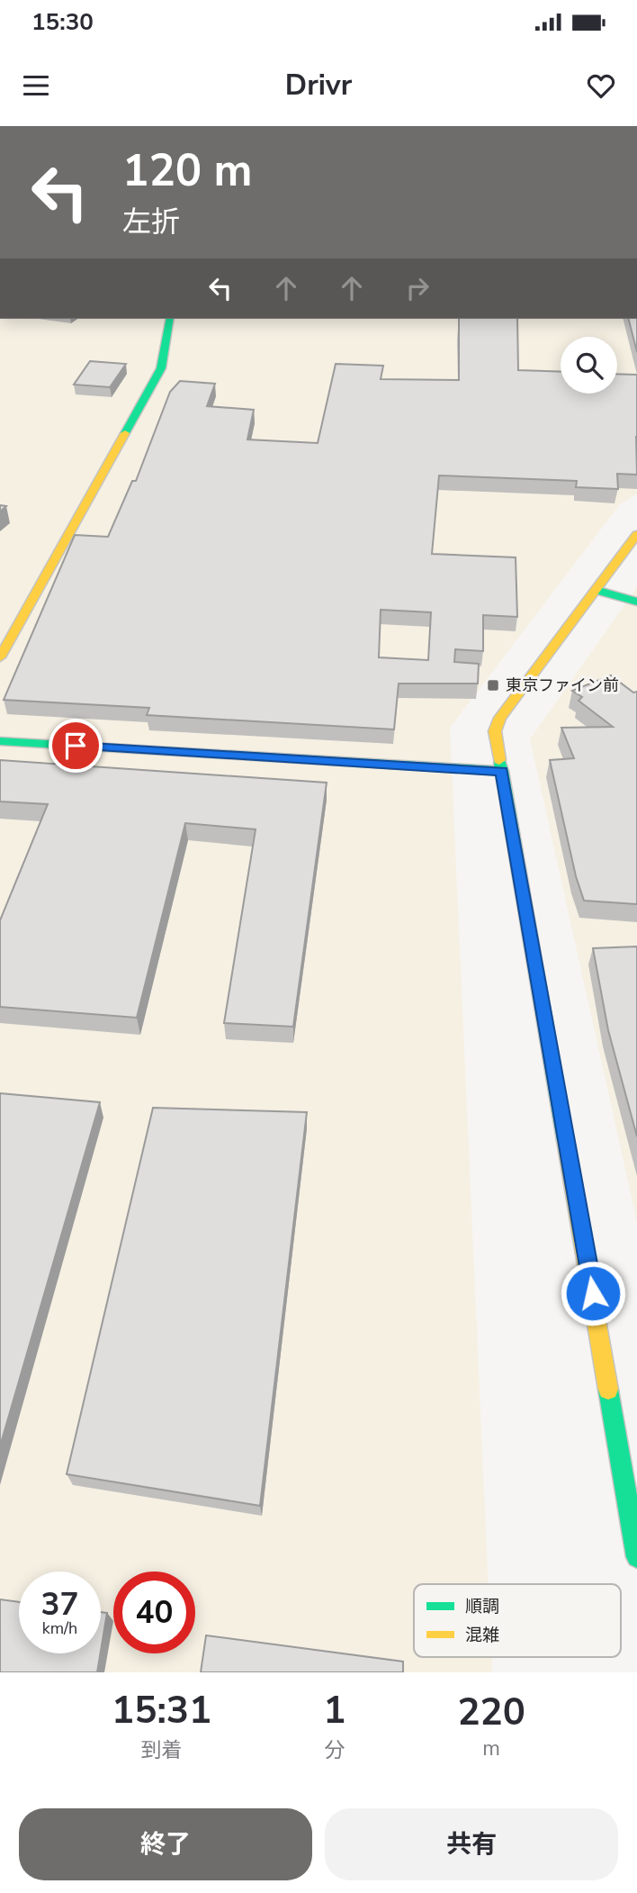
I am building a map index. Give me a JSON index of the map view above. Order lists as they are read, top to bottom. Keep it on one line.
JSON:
{"places":{"transit":["東京ファイン前"]},"legend":["順調","混雑"],"page":{"status":"15:30","header":"Drivr","turn":["120 m","左折"],"speed":"37 km/h","limit":"40","eta":["15:31","到着","1","分","220","m"],"buttons":["終了","共有"]}}
